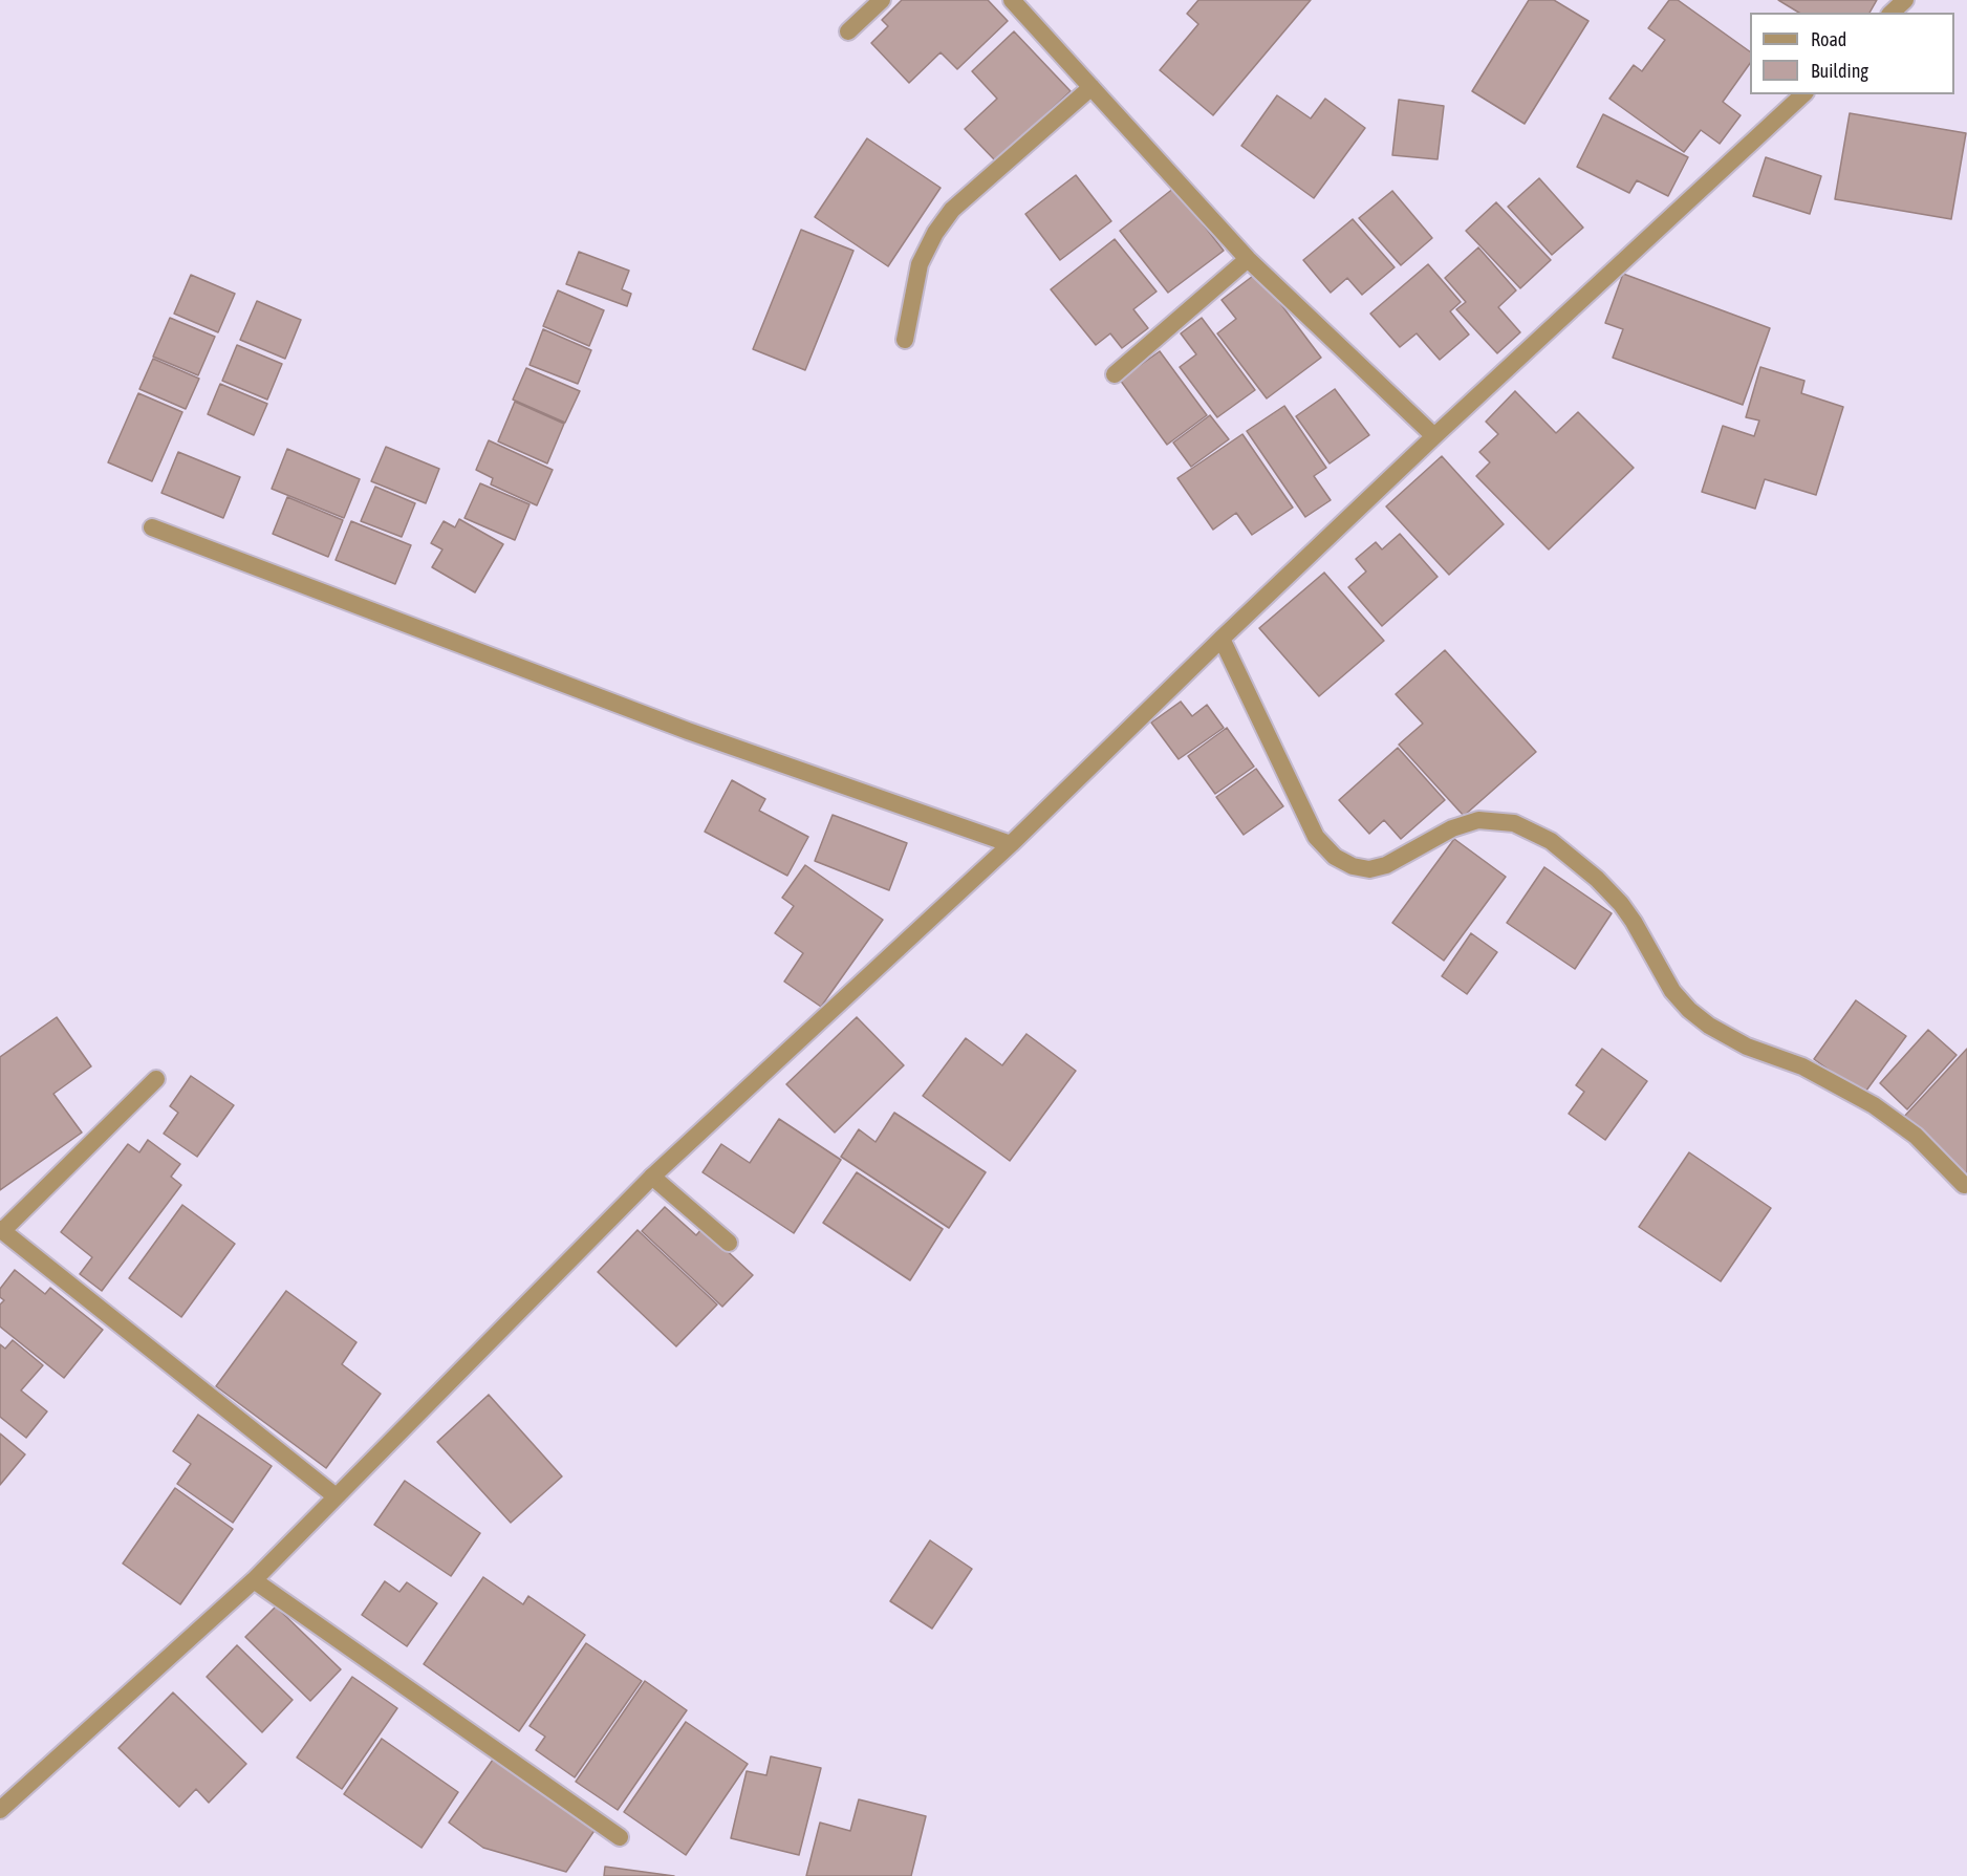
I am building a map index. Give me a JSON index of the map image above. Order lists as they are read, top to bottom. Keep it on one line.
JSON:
{"legend":["Road","Building"]}
